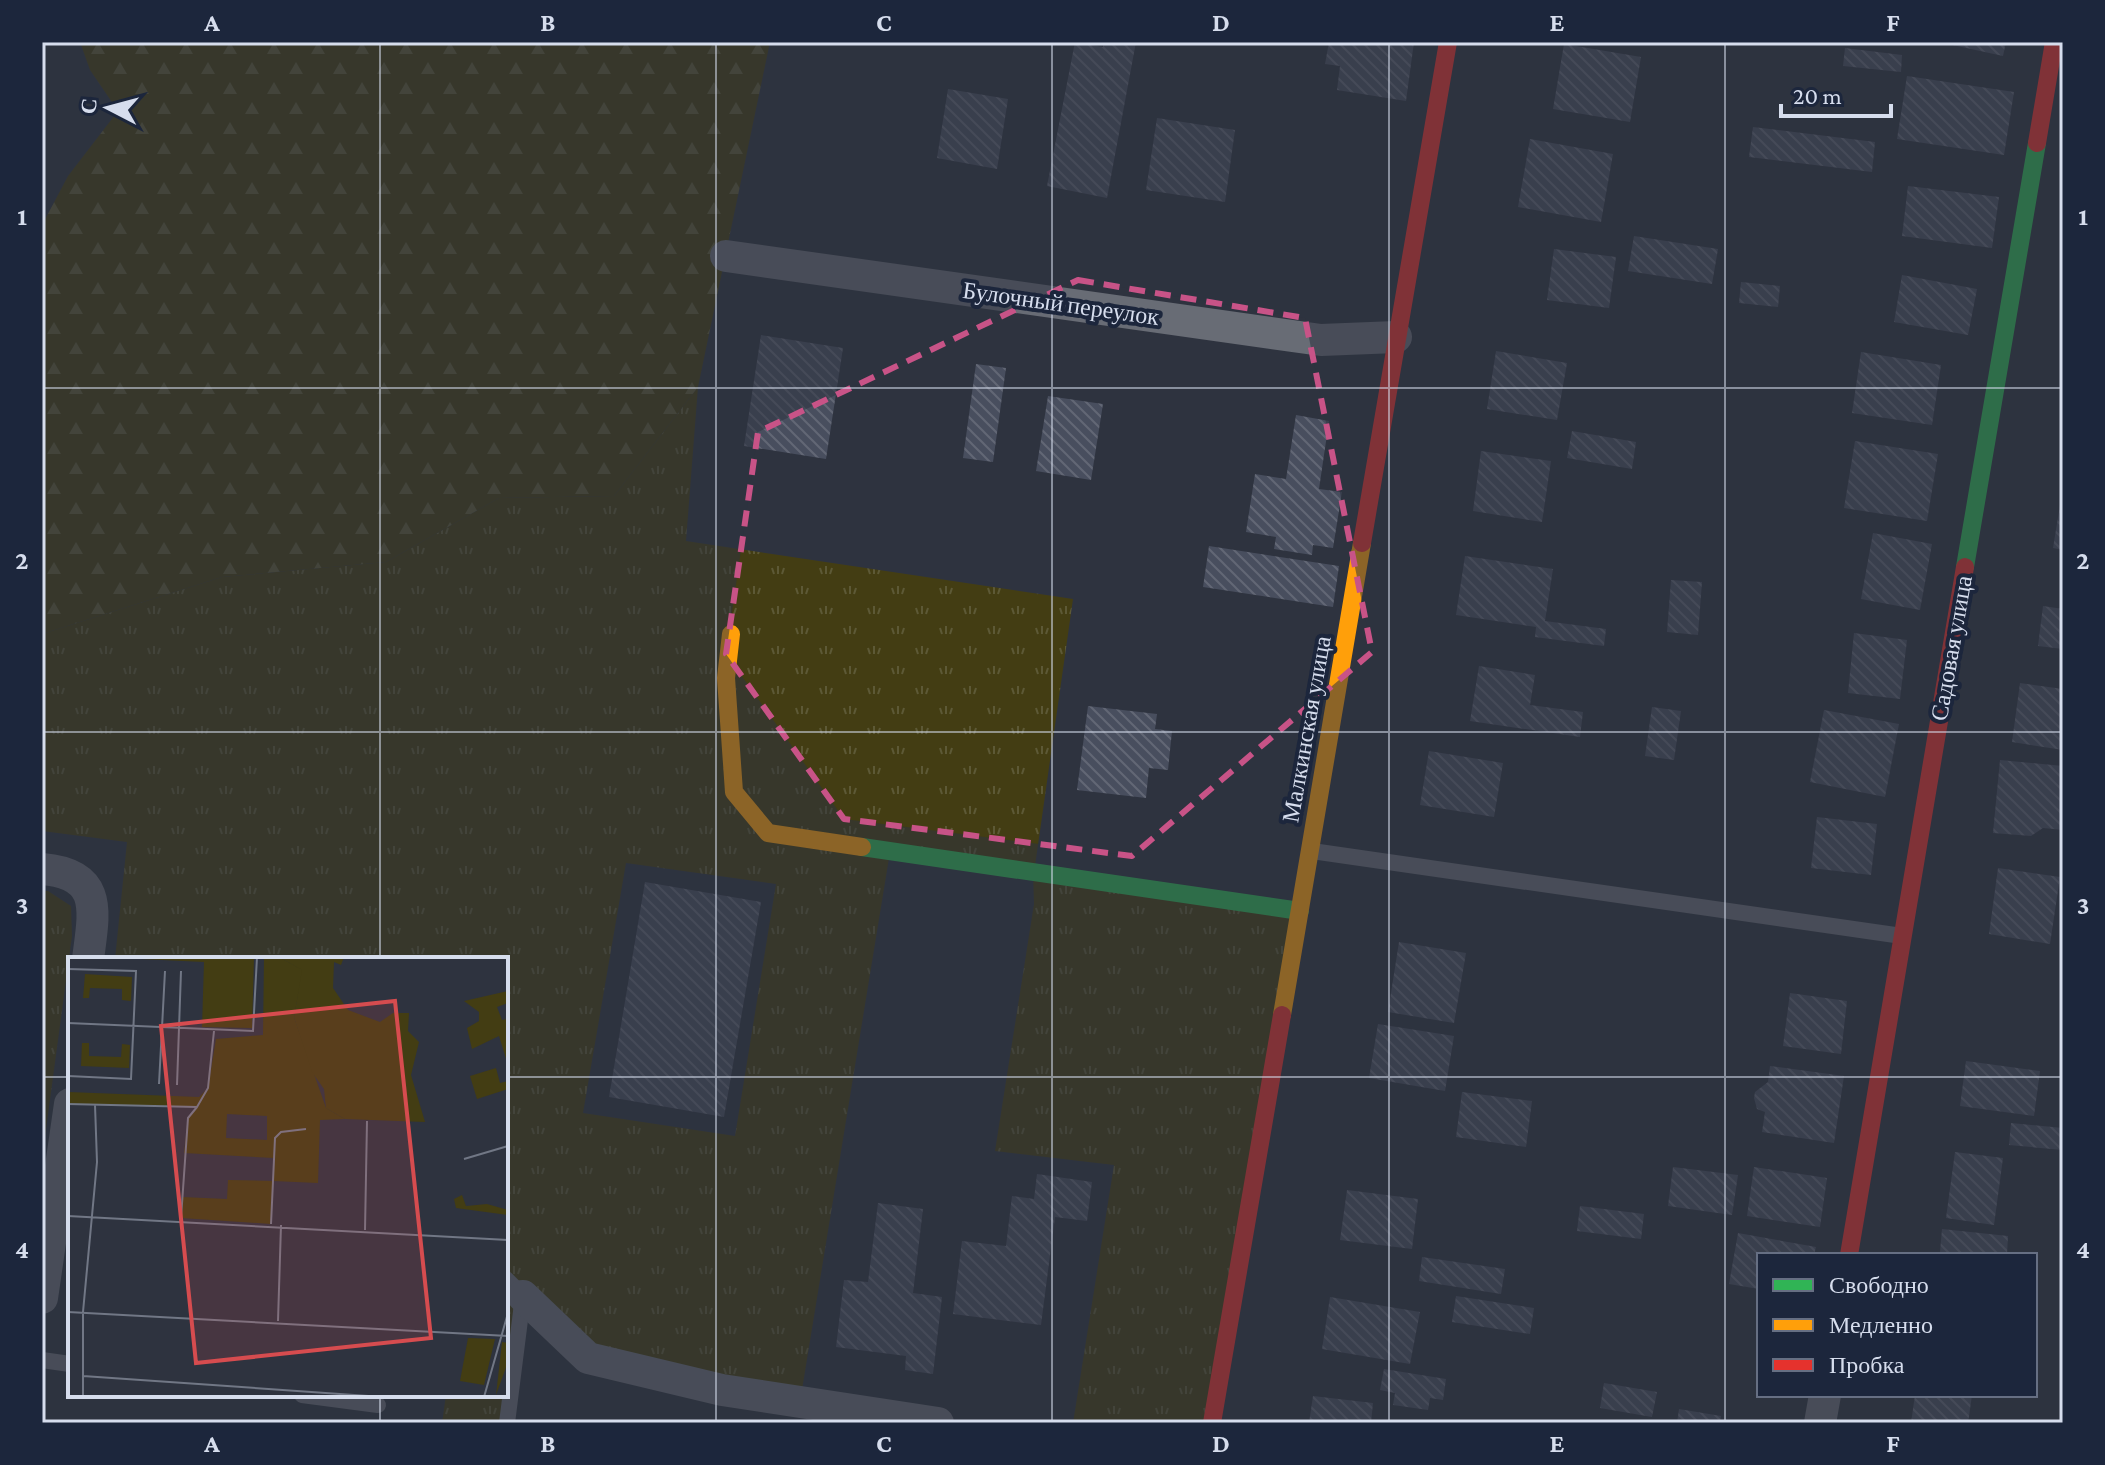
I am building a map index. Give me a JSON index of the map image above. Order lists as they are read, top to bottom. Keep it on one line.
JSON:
{"streets":{"street":["Булочный переулок","Садовая улица","Малкинская улица"]},"crossings":[["Булочный переулок","Малкинская улица"]],"legend":["Свободно","Медленно","Пробка"],"scale_bar":"20 m","north":"left","grid":{"columns":["A","B","C","D","E","F"],"rows":["1","2","3","4"]}}
